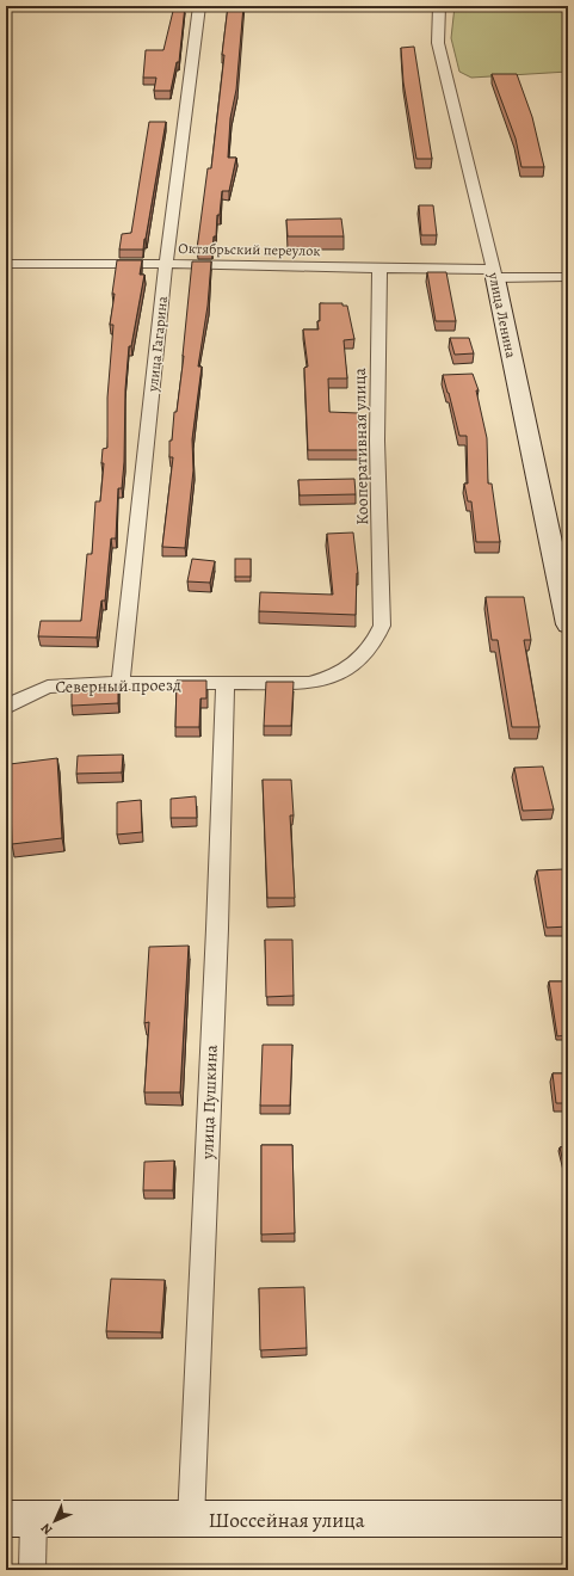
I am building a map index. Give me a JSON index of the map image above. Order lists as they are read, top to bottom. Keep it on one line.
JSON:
{"streets":{"street":["Октябрьский переулок","улица Ленина","улица Гагарина","Кооперативная улица","Северный проезд","улица Пушкина","Шоссейная улица"]},"crossings":[["Октябрьский переулок","улица Ленина"],["Октябрьский переулок","улица Гагарина"],["Октябрьский переулок","Кооперативная улица"],["улица Гагарина","Северный проезд"],["Кооперативная улица","Северный проезд"],["Северный проезд","улица Пушкина"],["улица Пушкина","Шоссейная улица"]],"north":"bottom left"}
